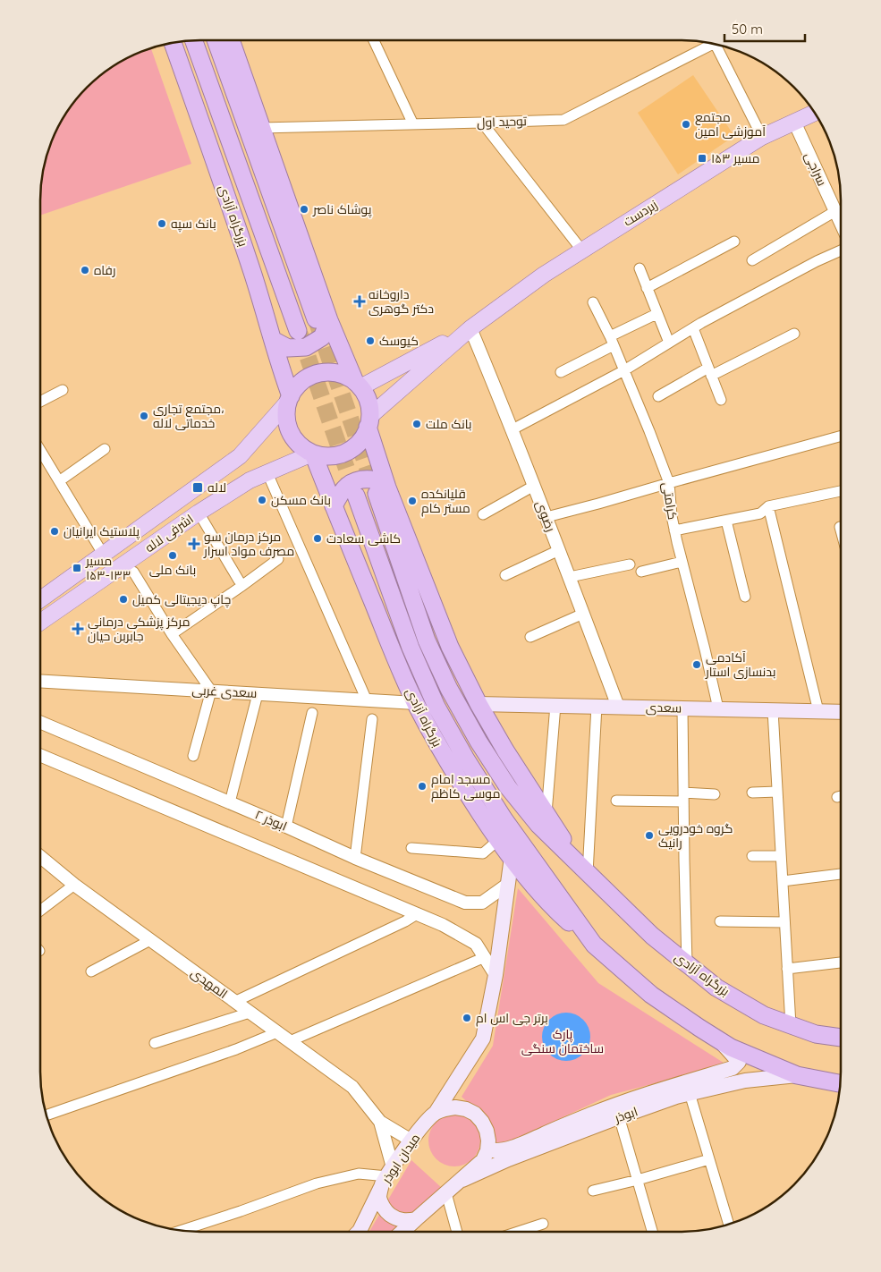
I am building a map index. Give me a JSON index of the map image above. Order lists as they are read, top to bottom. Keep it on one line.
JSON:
{"streets":{"highway":["بزرگراه آزادی"],"main road":["زبردست","اشرفی لاله","سعدی","ابوذر","میدان ابوذر"],"street":["توحید اول","سراجی","کرامتی","رضوی","سعدی غربی","ابوذر ۲","المهدی"]},"crossings":[["سراجی","زبردست"],["زبردست","بزرگراه آزادی"],["زبردست","رضوی"],["زبردست","اشرفی لاله"],["بزرگراه آزادی","اشرفی لاله"],["بزرگراه آزادی","سعدی غربی"],["بزرگراه آزادی","سعدی"],["بزرگراه آزادی","ابوذر"],["کرامتی","سعدی"],["رضوی","سعدی"],["المهدی","میدان ابوذر"]],"parks":["پارک ساختمان سنگی"],"places":{"other":["مجتمع آموزشی امین","پوشاک ناصر","بانک سپه","رفاه","کیوسک","مجتمع تجاری، خدماتی لاله","بانک ملت","بانک مسکن","قلیانکده مستر کام","پلاستیک ایرانیان","کاشی سعادت","بانک ملی","چاپ دیجیتالی کمیل","آکادمی بدنسازی استار","مسجد امام موسی کاظم","گروه خودرویی رانیک","برتر جی اس ام"],"transit":["مسیر ۱۵۳","لاله","مسیر ۱۵۳-۱۳۳"],"health":["داروخانه دکتر گوهری","مرکز درمان سو مصرف مواد اسرار","مرکز پزشکی درمانی جابربن حیان"]},"scale_bar":"50 m"}
